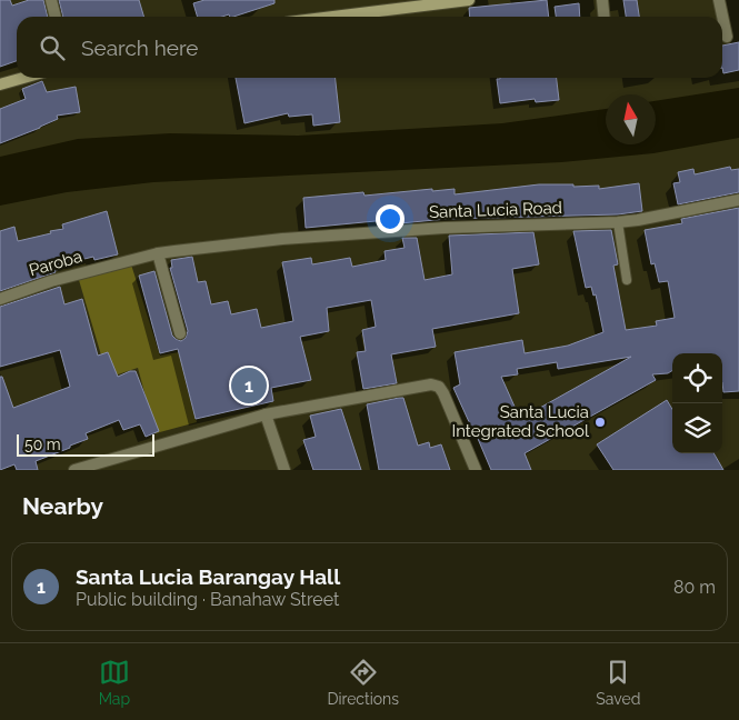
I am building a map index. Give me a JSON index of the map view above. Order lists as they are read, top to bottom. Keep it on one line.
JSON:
{"streets":{"street":["Santa Lucia Road","Paroba"]},"crossings":[["Santa Lucia Road","Paroba"]],"places":["Santa Lucia Integrated School"],"scale_bar":"50 m","north":"top","page":{"search":"Search here","pins":"1","scale":"50 m","heading":"Nearby","list":[{"mark":"1","name":"Santa Lucia Barangay Hall","note":"Public building · Banahaw Street","value":"80 m"}],"nav":["Map","Directions","Saved"]}}
